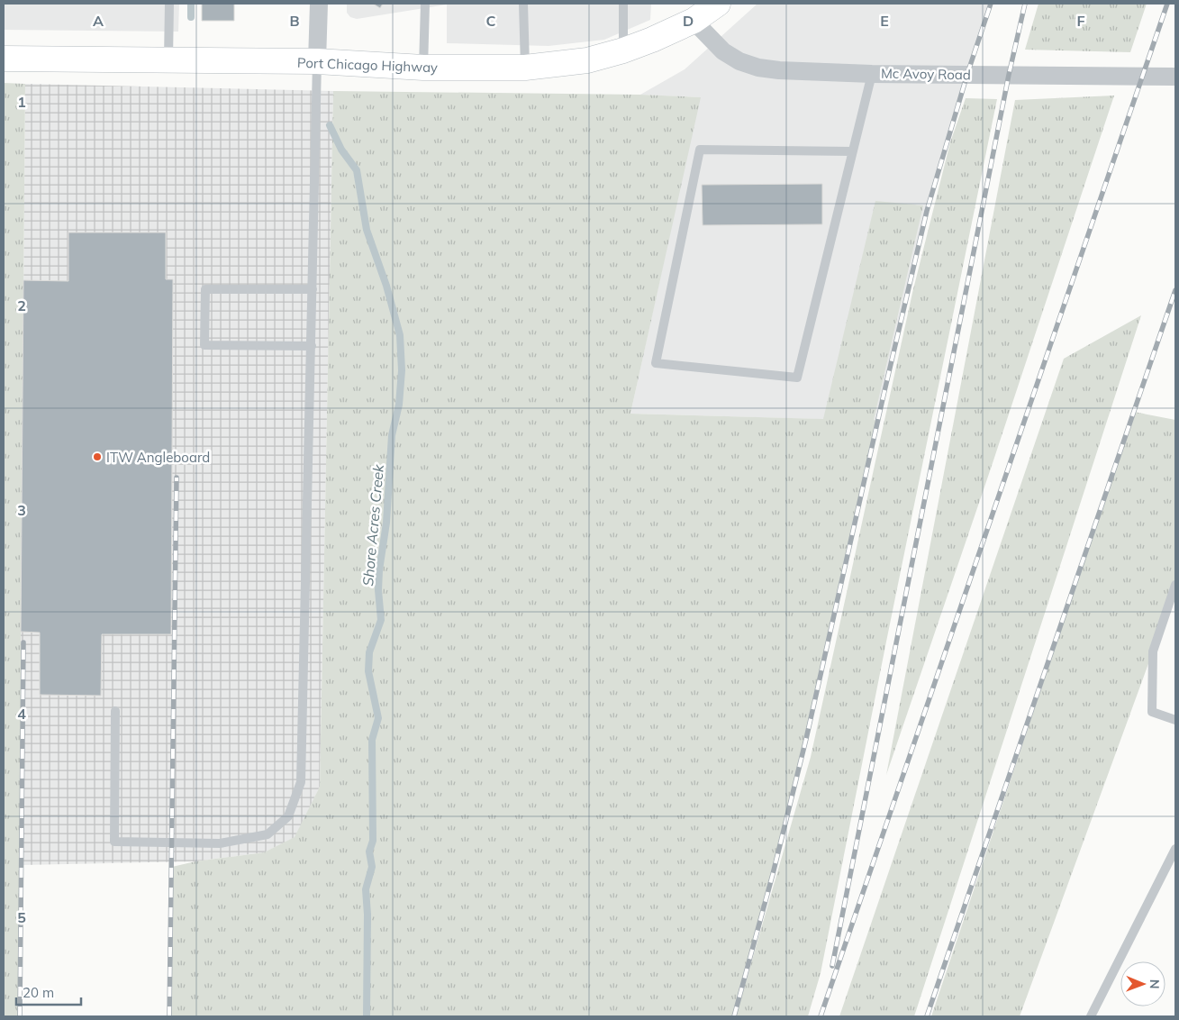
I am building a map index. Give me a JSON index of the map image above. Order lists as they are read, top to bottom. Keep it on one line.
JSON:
{"streets":{"street":["Port Chicago Highway","Mc Avoy Road"]},"crossings":[["Port Chicago Highway","Mc Avoy Road"]],"water":["Shore Acres Creek"],"places":["ITW Angleboard"],"scale_bar":"20 m","north":"right","grid":{"columns":["A","B","C","D","E","F"],"rows":["1","2","3","4","5"]}}
